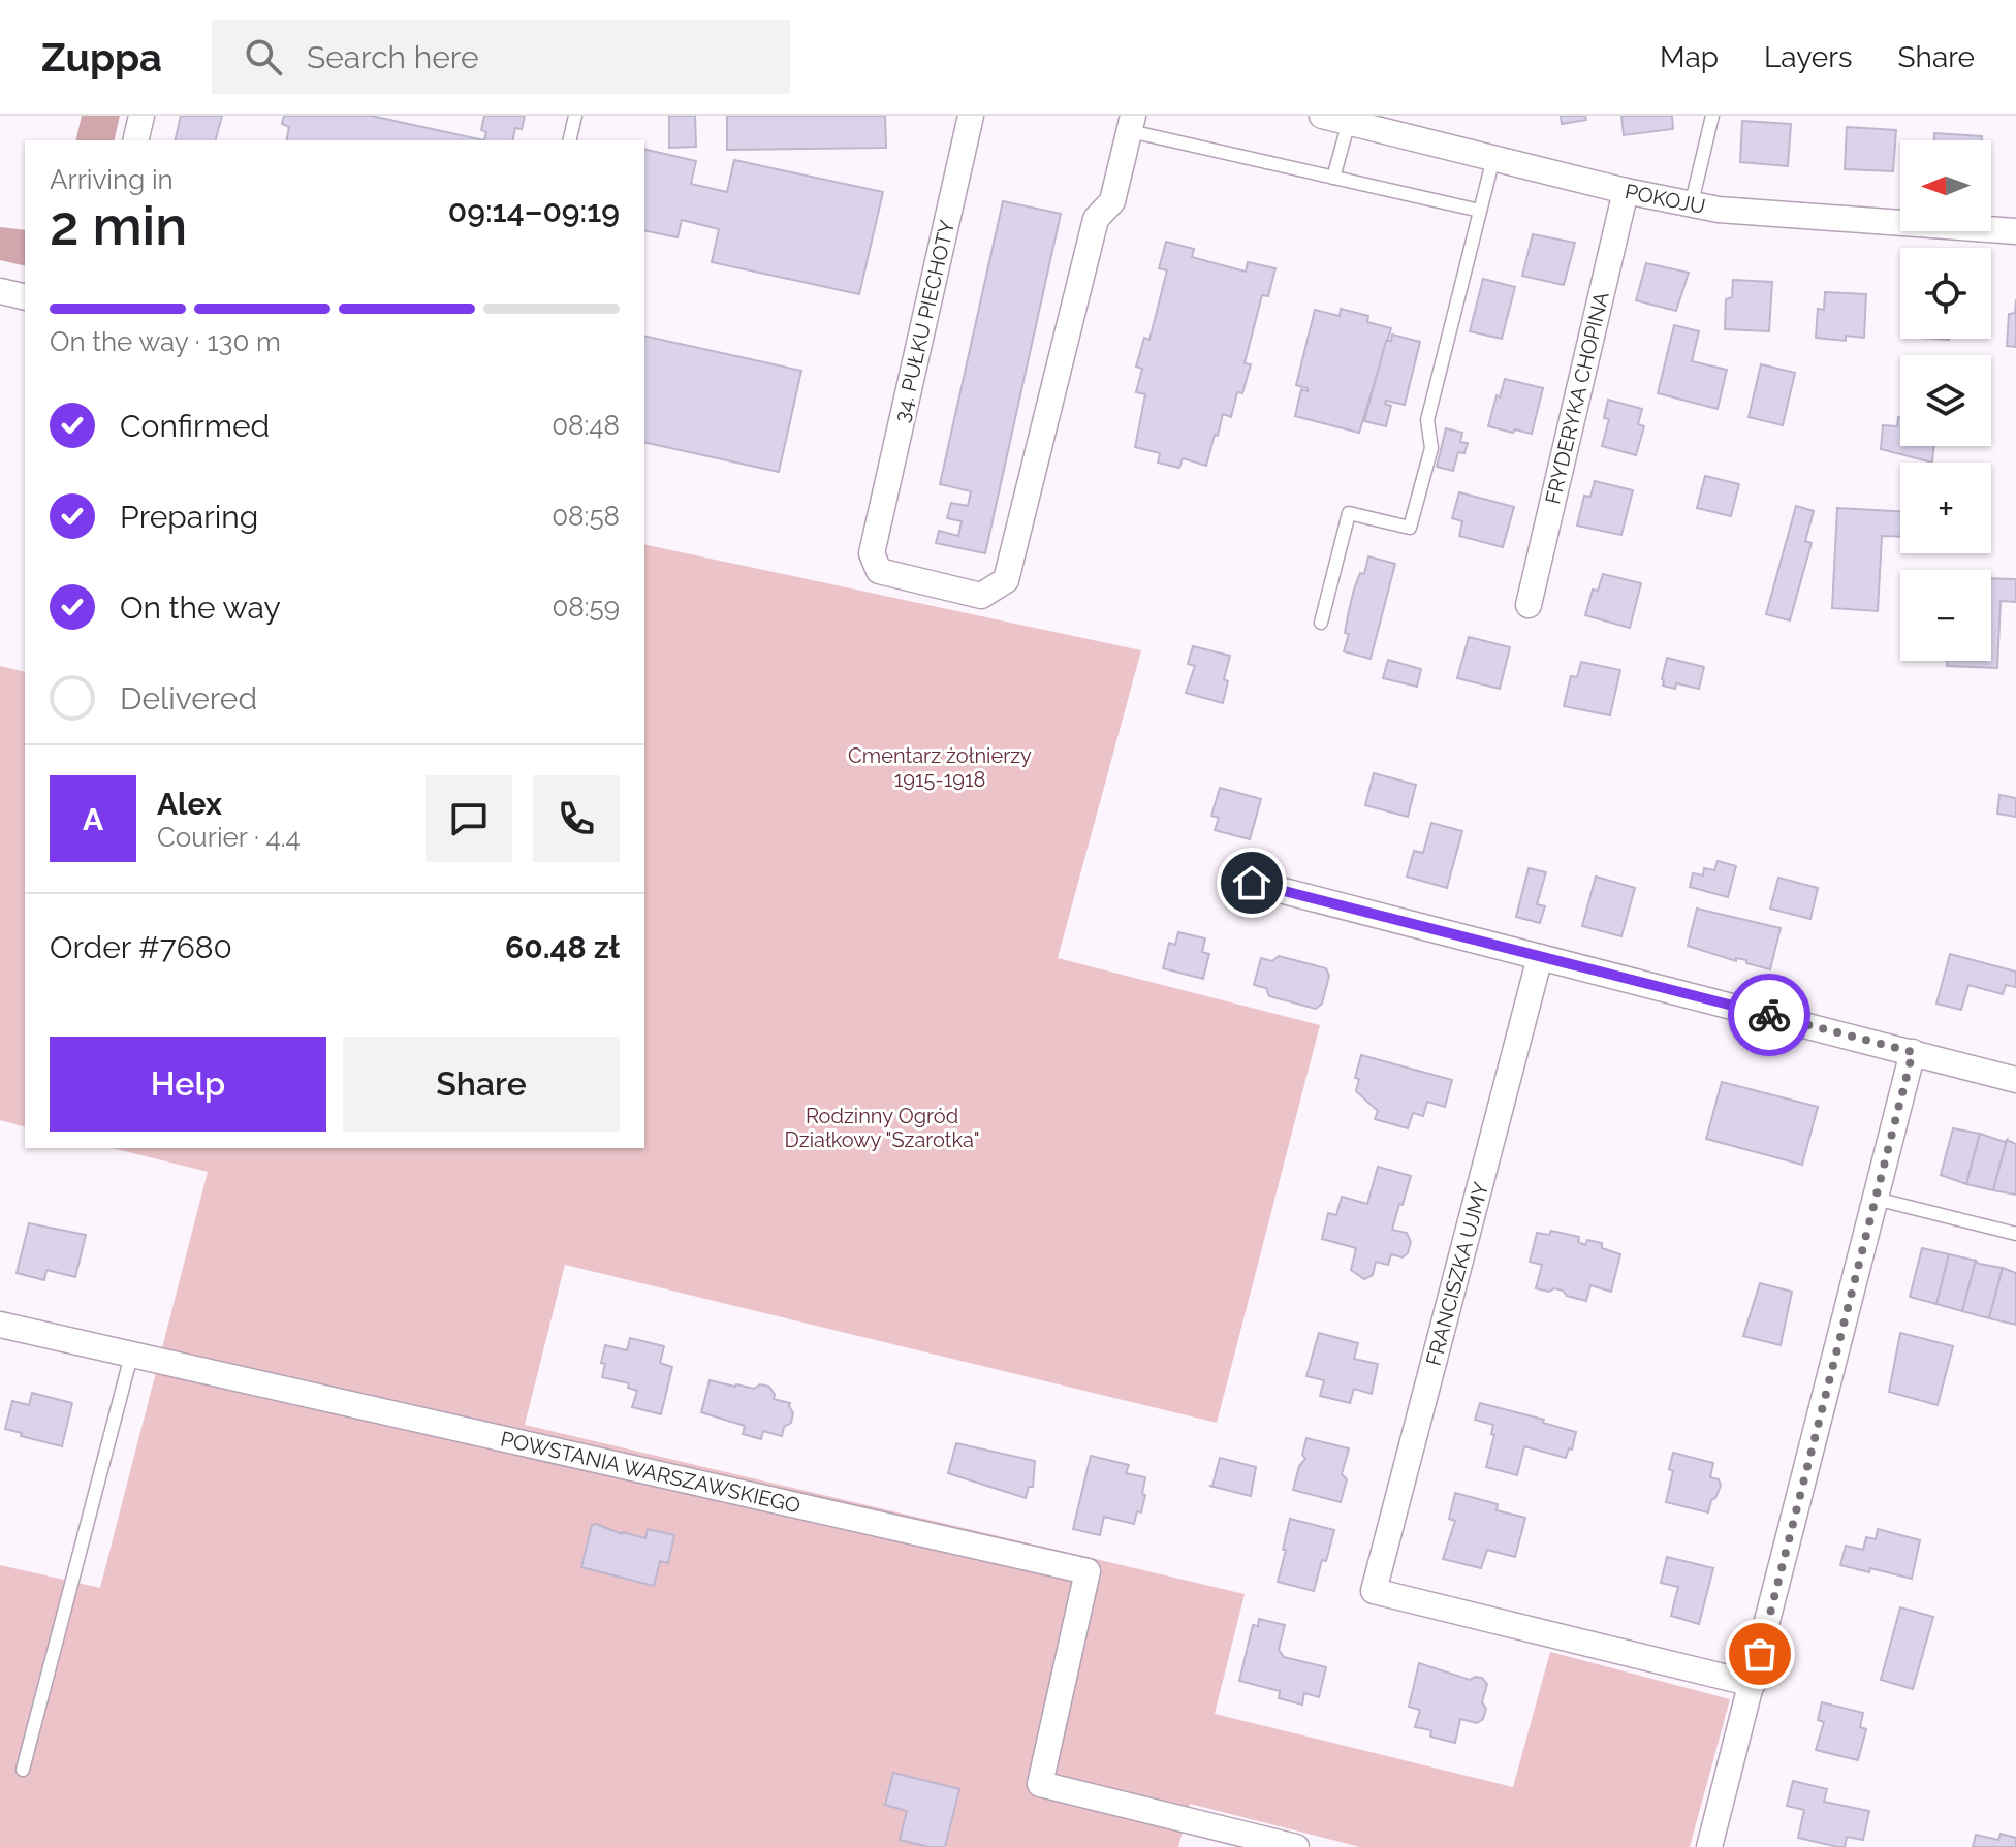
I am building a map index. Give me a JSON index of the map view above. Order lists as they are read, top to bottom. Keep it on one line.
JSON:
{"streets":{"street":["POKOJU","34. PUŁKU PIECHOTY","FRYDERYKA CHOPINA","FRANCISZKA UJMY","POWSTANIA WARSZAWSKIEGO"]},"crossings":[["POKOJU","FRYDERYKA CHOPINA"]],"parks":["Cmentarz żołnierzy 1915-1918","Rodzinny Ogród Działkowy \"Szarotka\""],"north":"left","page":{"header":"Zuppa","search":"Search here","nav":["Map","Layers","Share"],"map_buttons":["+","−"],"heading":["2 min","Arriving in","09:14–09:19"],"panel":["Alex","Courier · 4.4","Order #7680","60.48 zł"],"bar":"On the way · 130 m","list":[["Confirmed","08:48"],["Preparing","08:58"],["On the way","08:59"],"Delivered"],"round":"A","buttons":["Help","Share"]}}
